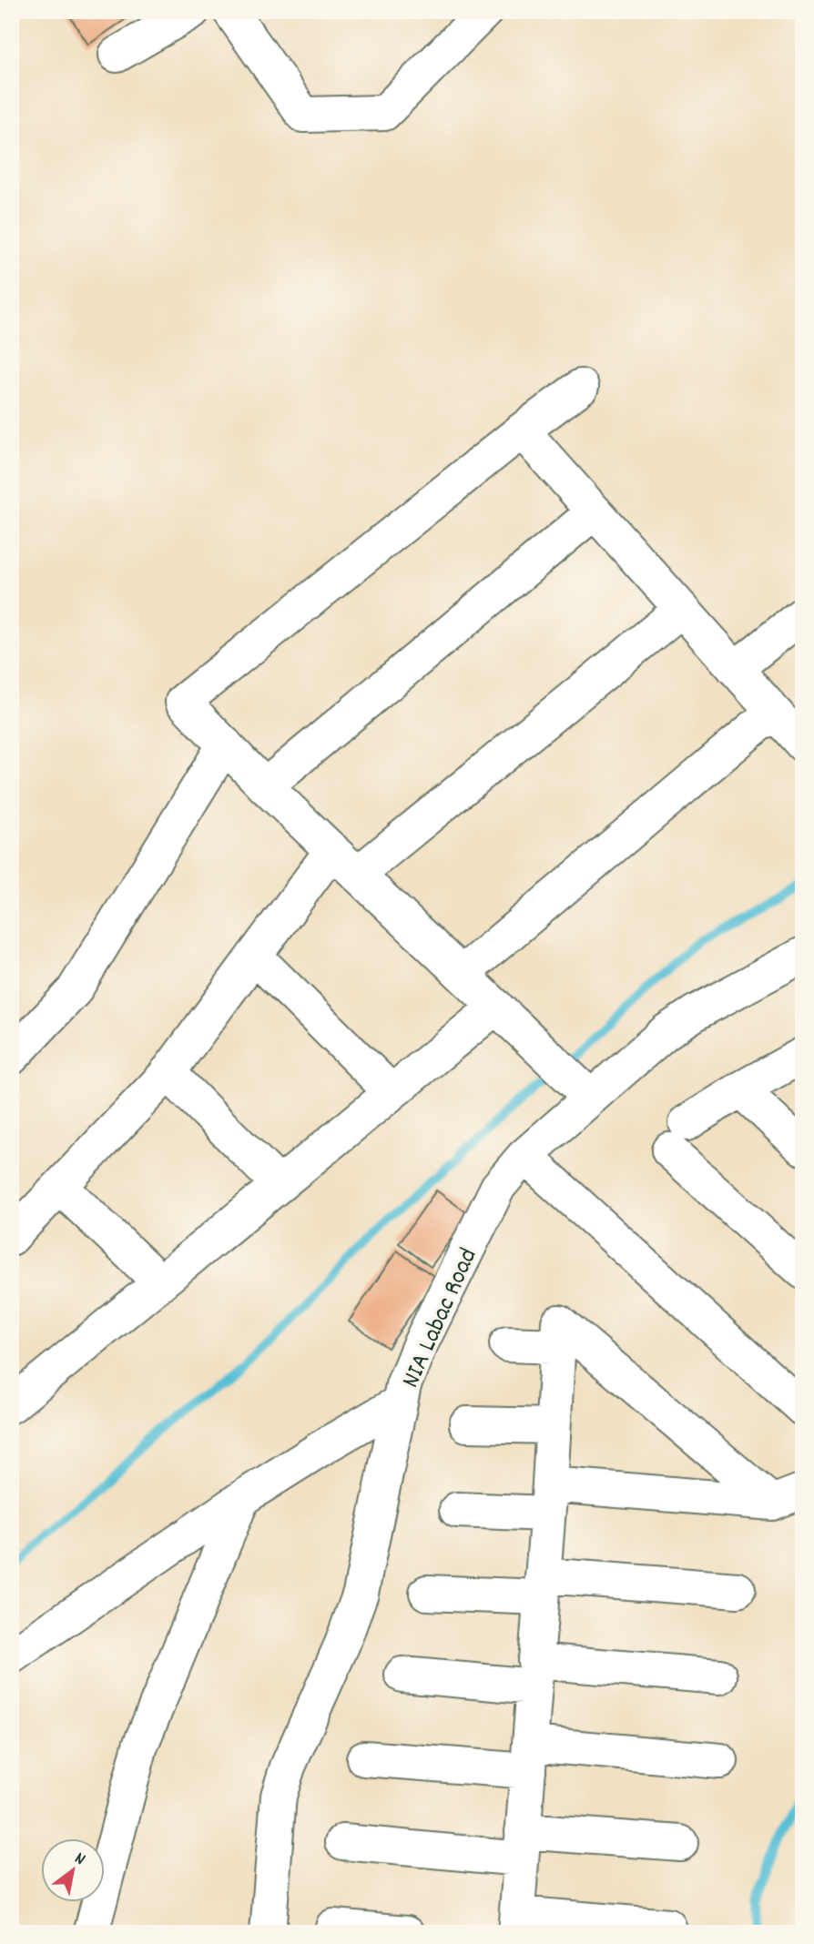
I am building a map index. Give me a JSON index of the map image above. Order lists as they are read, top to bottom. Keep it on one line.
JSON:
{"streets":{"street":["NIA Labac Road"]},"north":"top right"}
